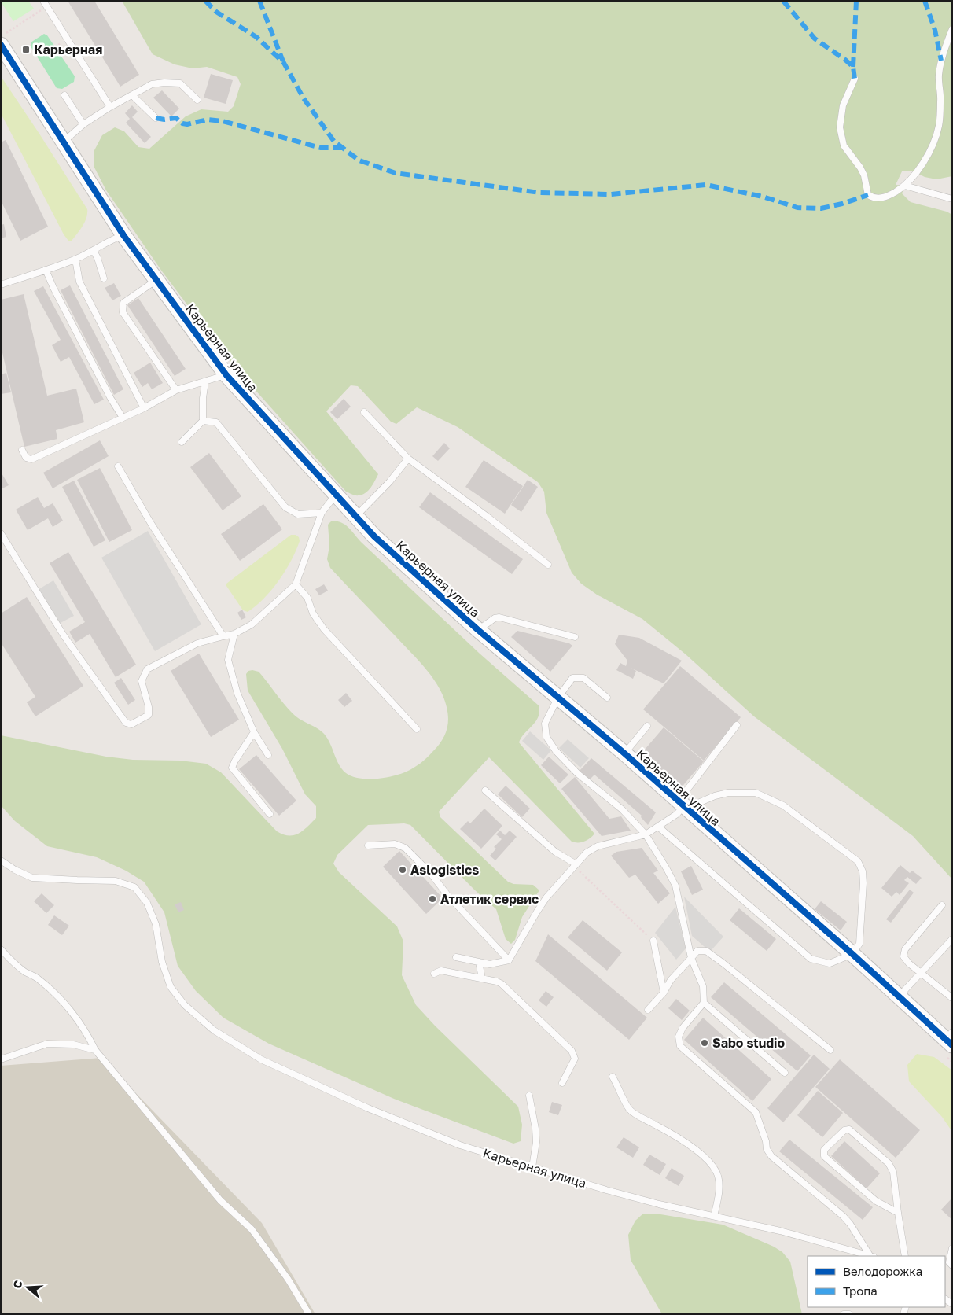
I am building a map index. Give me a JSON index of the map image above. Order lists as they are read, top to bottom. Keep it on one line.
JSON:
{"streets":{"street":["Карьерная улица"]},"places":{"transit":["Карьерная"],"other":["Aslogistics","Атлетик сервис","Sabo studio"]},"legend":["Велодорожка","Тропа"],"north":"left"}
